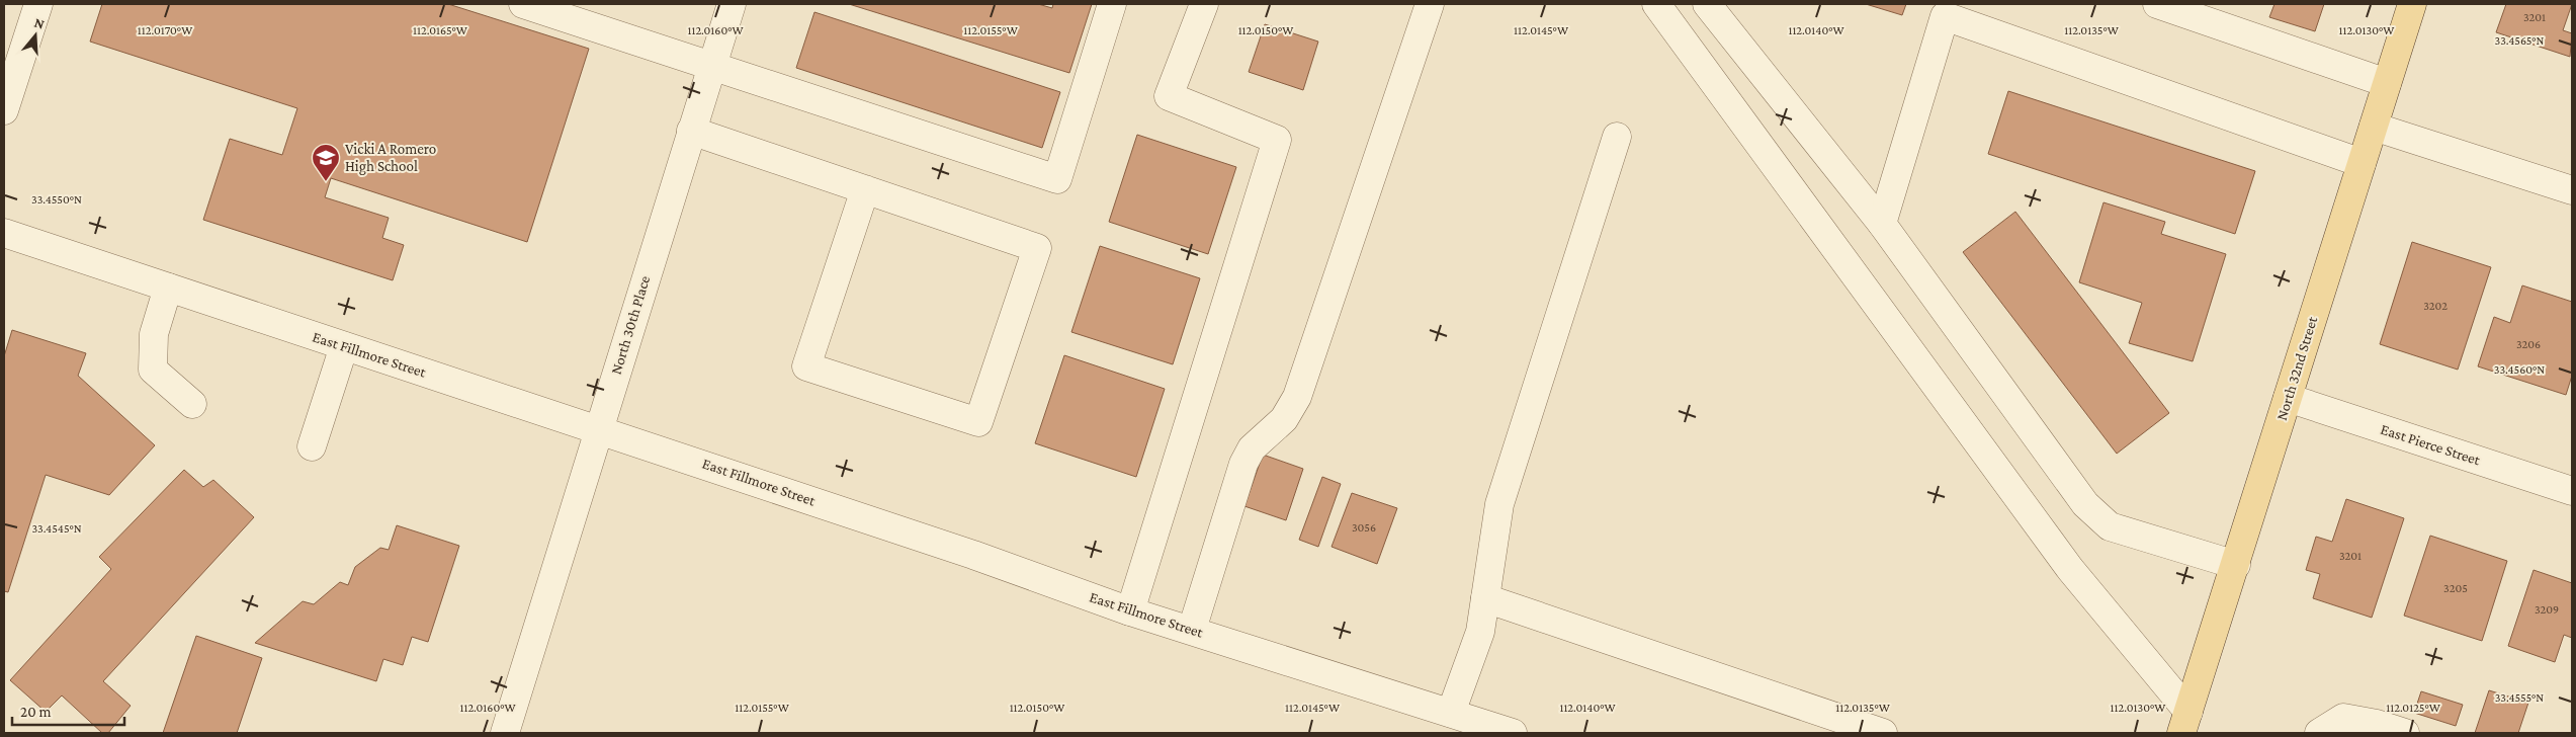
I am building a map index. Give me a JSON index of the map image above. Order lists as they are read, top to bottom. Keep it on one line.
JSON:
{"streets":{"main road":["North 32nd Street"],"street":["North 30th Place","East Fillmore Street","East Pierce Street"]},"crossings":[["North 30th Place","East Fillmore Street"],["North 32nd Street","East Pierce Street"]],"places":{"school or university":["Vicki A Romero High School"]},"house_numbers":["3201","3202","3206","3056","3201","3205","3209"],"scale_bar":"20 m","north":"top","coordinates":["112.0170°W","112.0165°W","112.0160°W","112.0155°W","112.0150°W","112.0145°W","112.0140°W","112.0135°W","112.0130°W","33.4565°N","33.4550°N","33.4560°N","33.4545°N","33.4555°N","112.0125°W"]}
